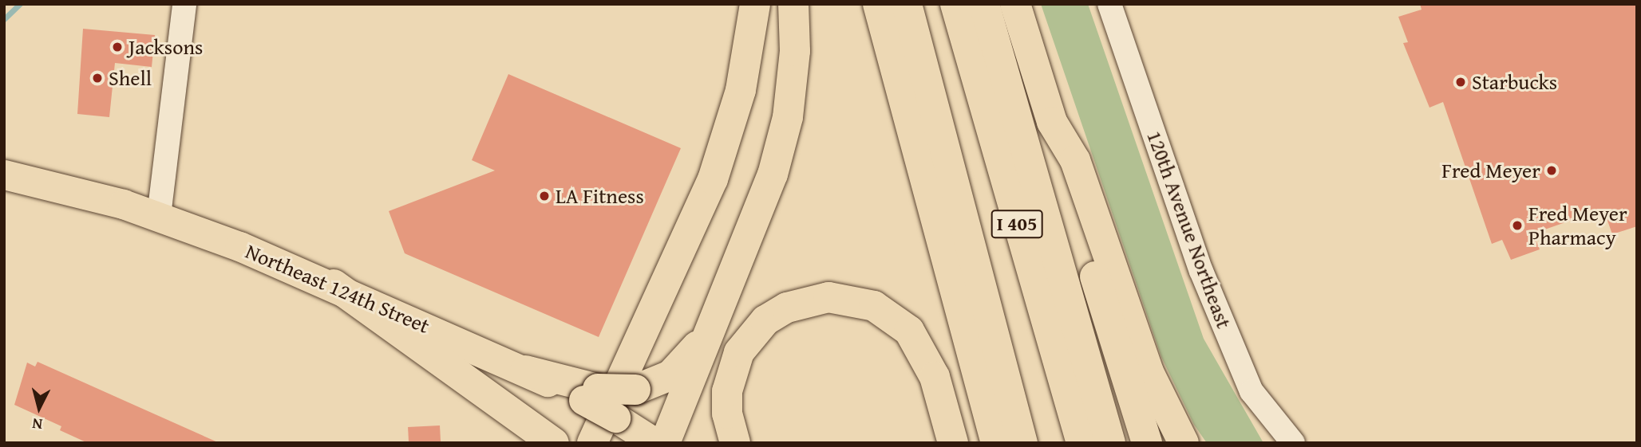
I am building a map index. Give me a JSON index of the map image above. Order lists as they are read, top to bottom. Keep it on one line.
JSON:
{"streets":{"highway":["I 405"],"main road":["Northeast 124th Street"],"street":["120th Avenue Northeast"]},"places":["Jacksons","Shell","Starbucks","Fred Meyer","LA Fitness","Fred Meyer Pharmacy"],"north":"bottom"}
